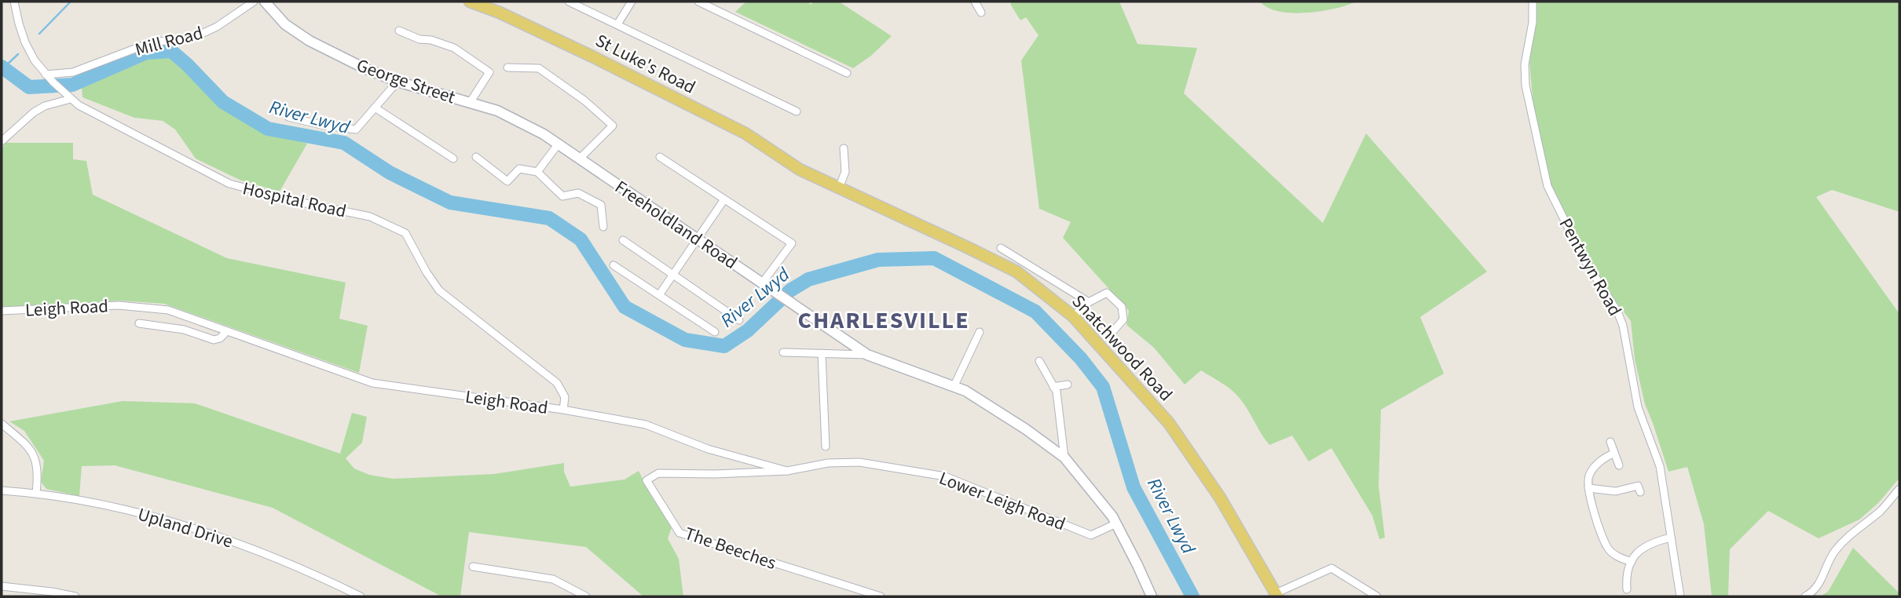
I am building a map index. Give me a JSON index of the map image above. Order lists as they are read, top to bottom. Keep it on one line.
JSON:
{"streets":{"main road":["St Luke's Road","George Street","Freeholdland Road","Snatchwood Road"],"street":["Mill Road","Hospital Road","Pentwyn Road","Leigh Road","Lower Leigh Road","Upland Drive","The Beeches"]},"crossings":[["Mill Road","Hospital Road"],["St Luke's Road","Snatchwood Road"],["George Street","Freeholdland Road"],["Hospital Road","Leigh Road"],["Freeholdland Road","Lower Leigh Road"],["Leigh Road","Lower Leigh Road"],["Leigh Road","The Beeches"],["Lower Leigh Road","The Beeches"]],"districts":["CHARLESVILLE"],"water":["River Lwyd"]}
